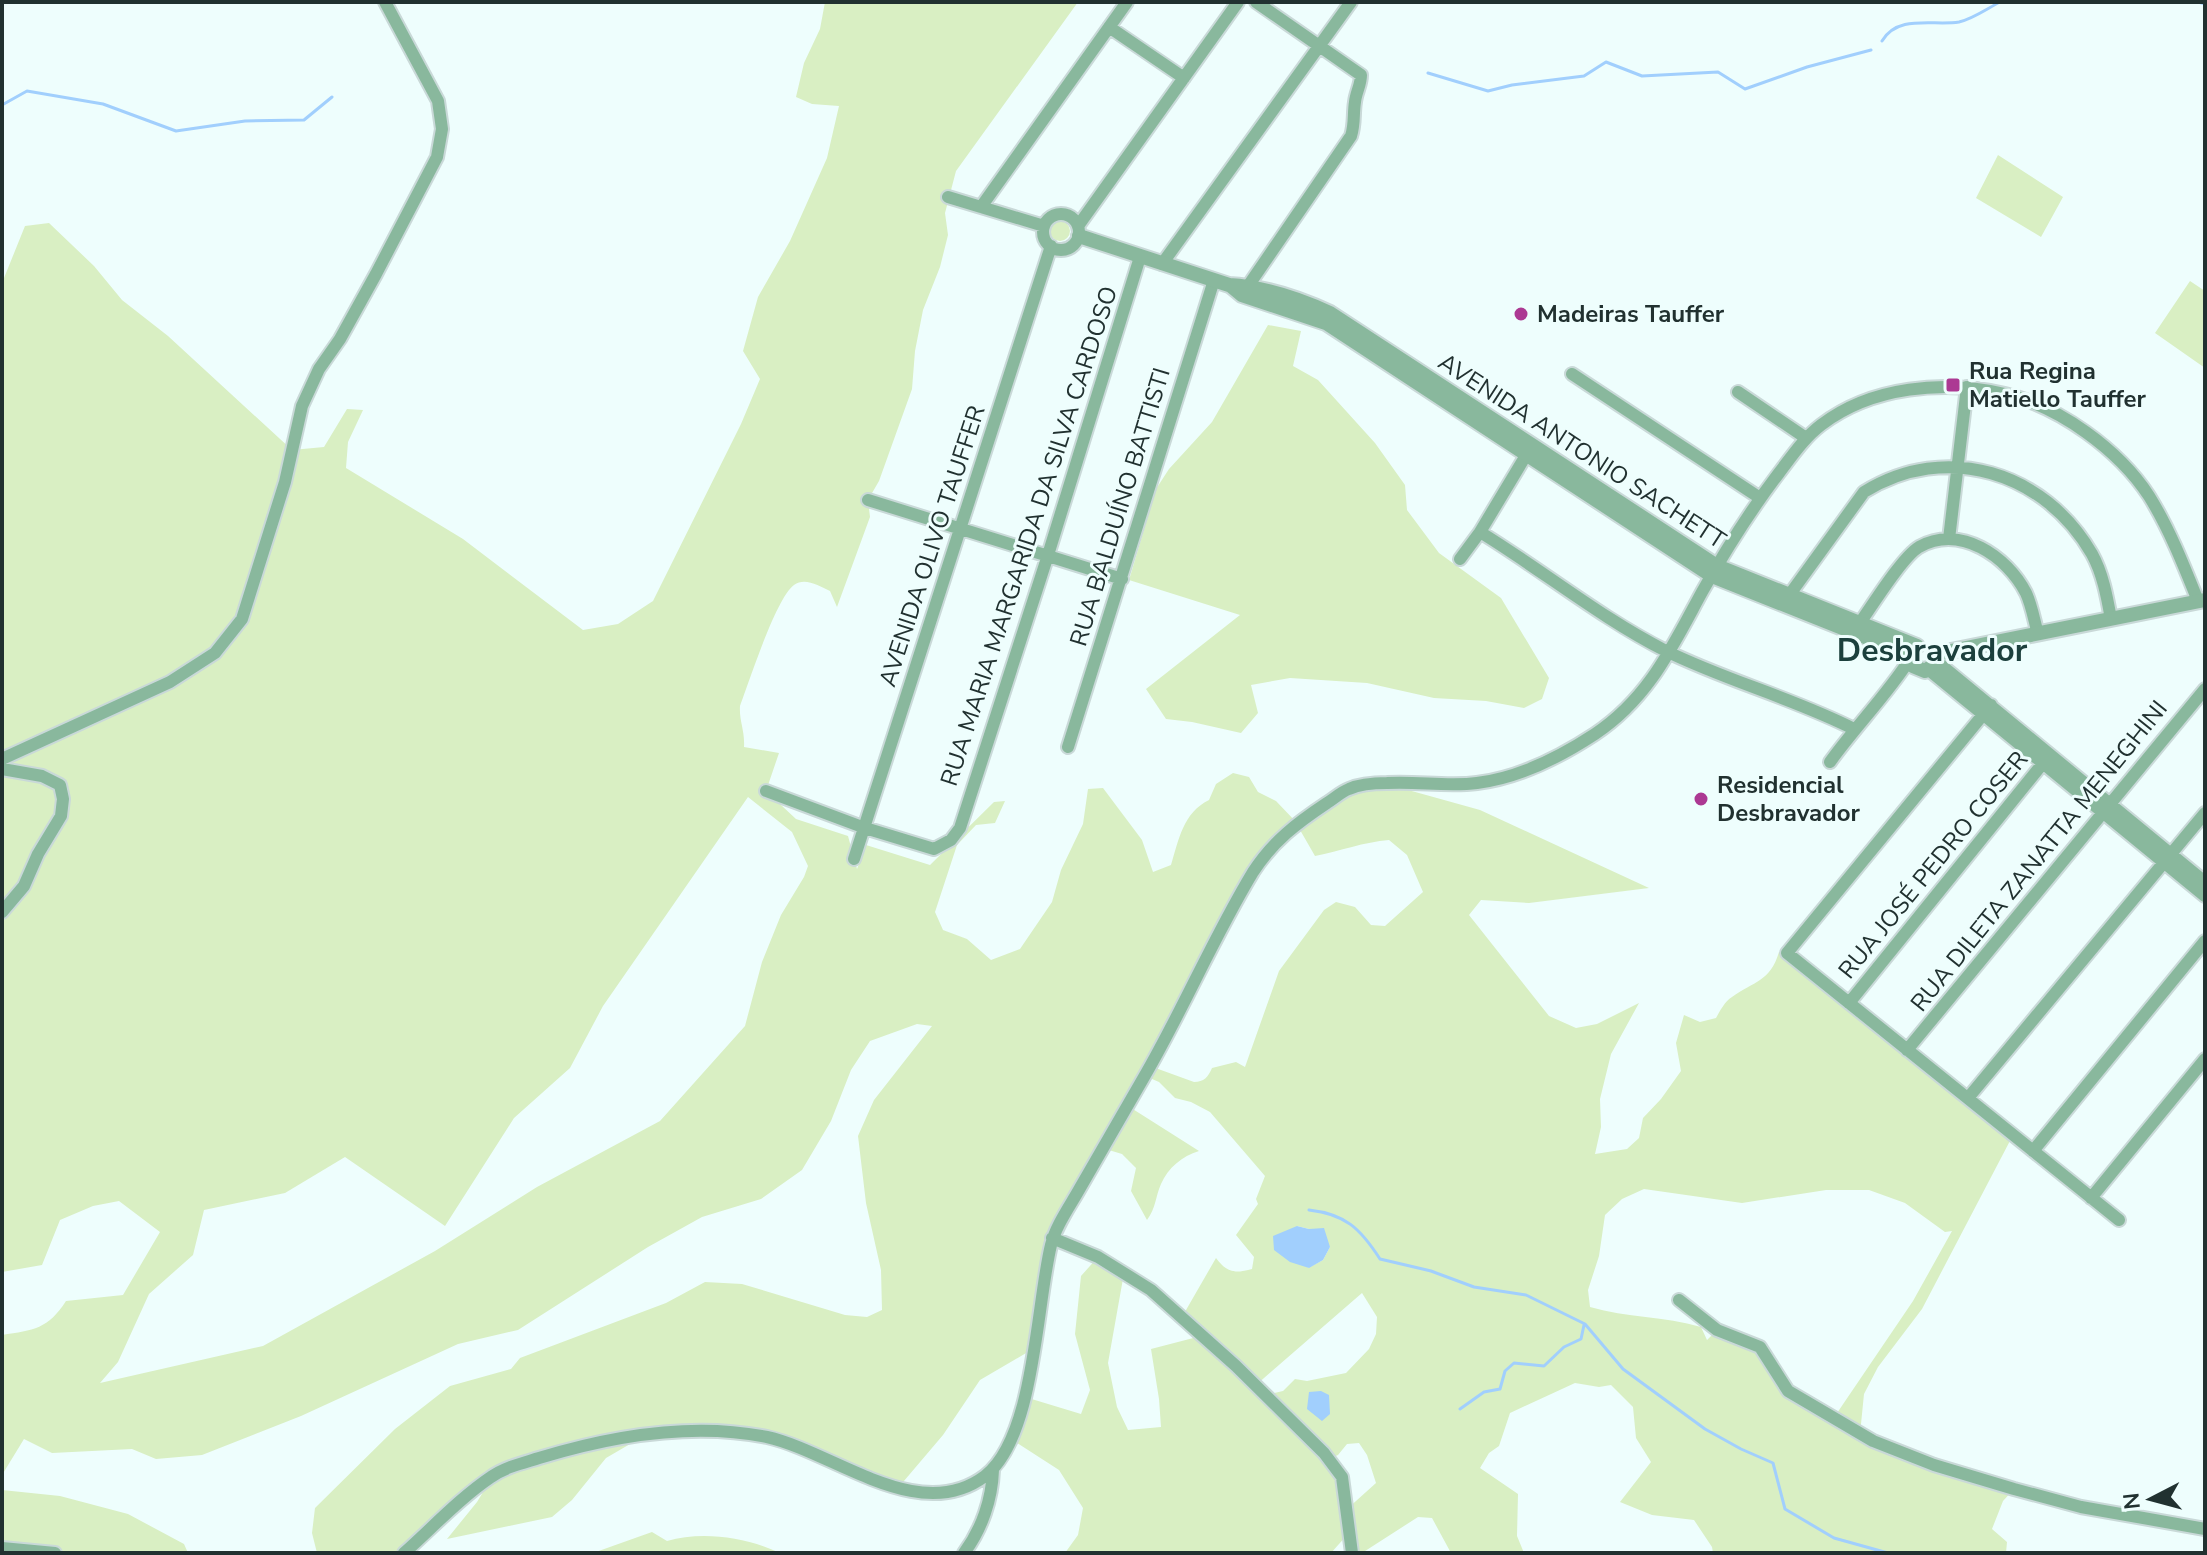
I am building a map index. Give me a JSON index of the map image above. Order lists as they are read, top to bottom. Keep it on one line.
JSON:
{"streets":{"street":["AVENIDA ANTONIO SACHETT","RUA BALDUÍNO BATTISTI","RUA MARIA MARGARIDA DA SILVA CARDOSO","AVENIDA OLIVO TAUFFER","RUA DILETA ZANATTA MENEGHINI","RUA JOSÉ PEDRO COSER"]},"crossings":[["AVENIDA ANTONIO SACHETT","RUA BALDUÍNO BATTISTI"],["AVENIDA ANTONIO SACHETT","RUA MARIA MARGARIDA DA SILVA CARDOSO"],["AVENIDA ANTONIO SACHETT","AVENIDA OLIVO TAUFFER"],["RUA MARIA MARGARIDA DA SILVA CARDOSO","AVENIDA OLIVO TAUFFER"]],"districts":["Desbravador"],"places":{"other":["Madeiras Tauffer","Residencial Desbravador"],"transit":["Rua Regina Matiello Tauffer"]},"north":"left"}
